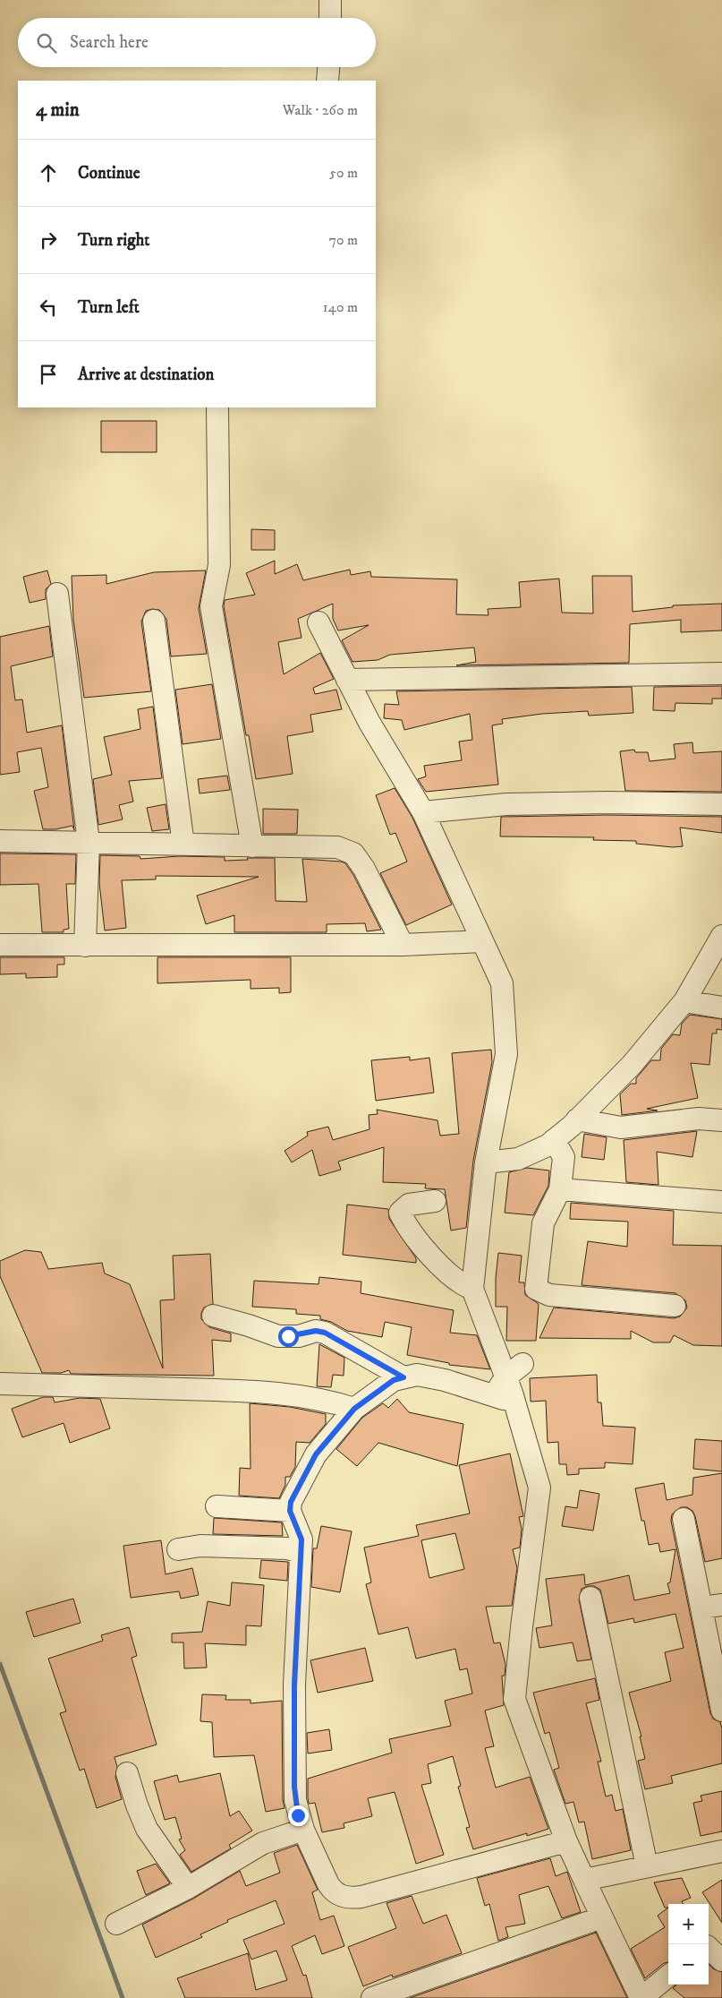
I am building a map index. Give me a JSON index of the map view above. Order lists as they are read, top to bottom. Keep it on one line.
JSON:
{"page":{"search":"Search here","heading":["4 min","Walk · 260 m"],"list":[["Continue","50 m"],["Turn right","70 m"],["Turn left","140 m"],"Arrive at destination"],"map_buttons":["+","−"]}}
